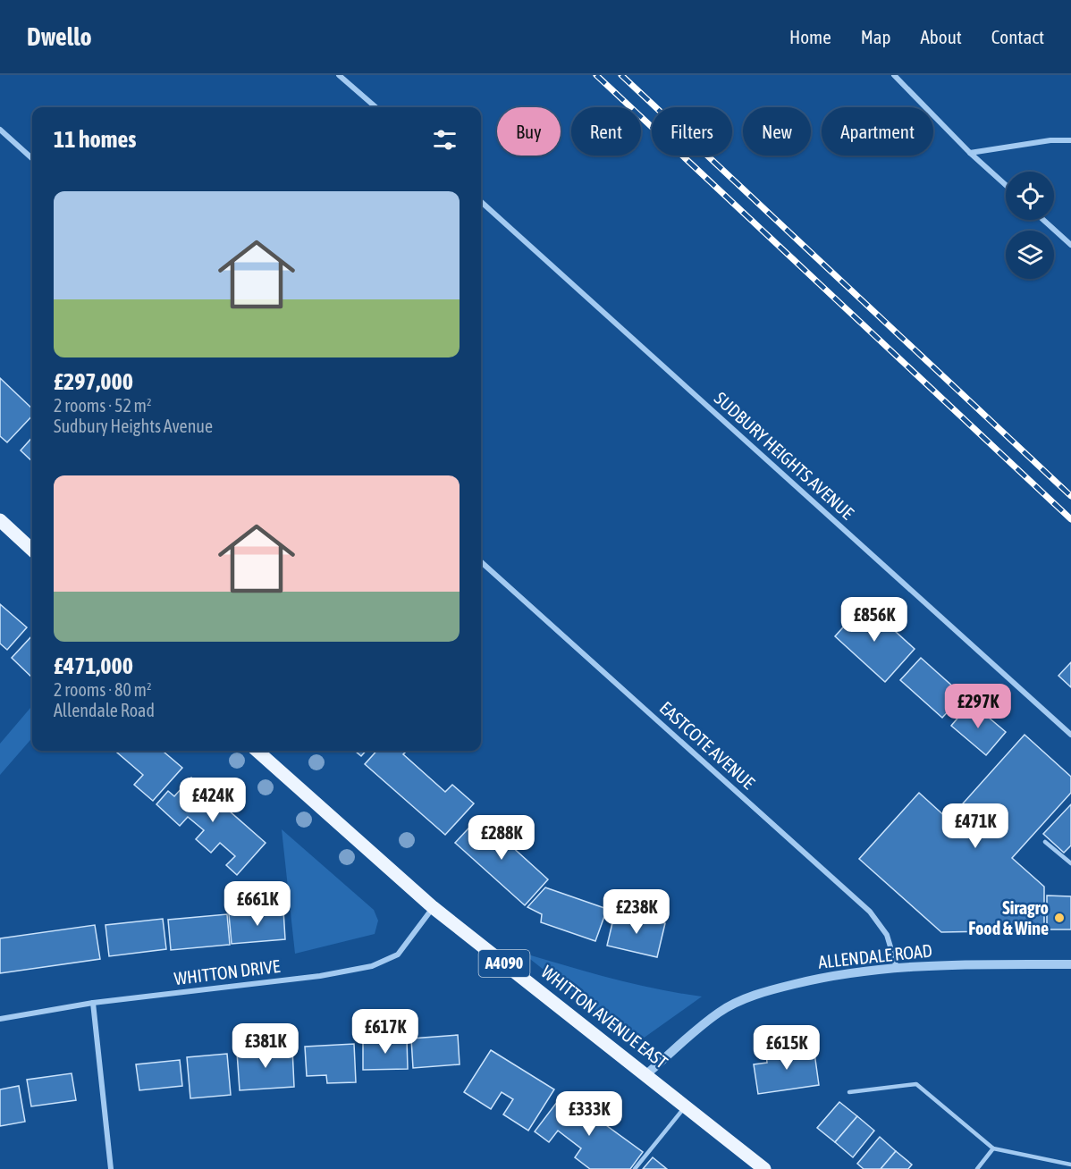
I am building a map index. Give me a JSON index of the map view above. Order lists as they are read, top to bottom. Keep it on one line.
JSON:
{"streets":{"main road":["A4090","WHITTON AVENUE EAST"],"street":["SUDBURY HEIGHTS AVENUE","EASTCOTE AVENUE","ALLENDALE ROAD","WHITTON DRIVE"]},"crossings":[["EASTCOTE AVENUE","ALLENDALE ROAD"],["ALLENDALE ROAD","WHITTON AVENUE EAST"],["WHITTON DRIVE","WHITTON AVENUE EAST"]],"places":["Siragro Food & Wine"],"page":{"header":"Dwello","nav":["Home","Map","About","Contact"],"chip":["Buy","Rent","Filters","New","Apartment"],"heading":"11 homes","list":[{"name":"£297,000","note":"2 rooms · 52 m² · Sudbury Heights Avenue"},{"name":"£471,000","note":"2 rooms · 80 m² · Allendale Road"}],"price":["£856K","£297K","£424K","£471K","£288K","£661K","£238K","£617K","£381K","£615K","£333K"]}}
